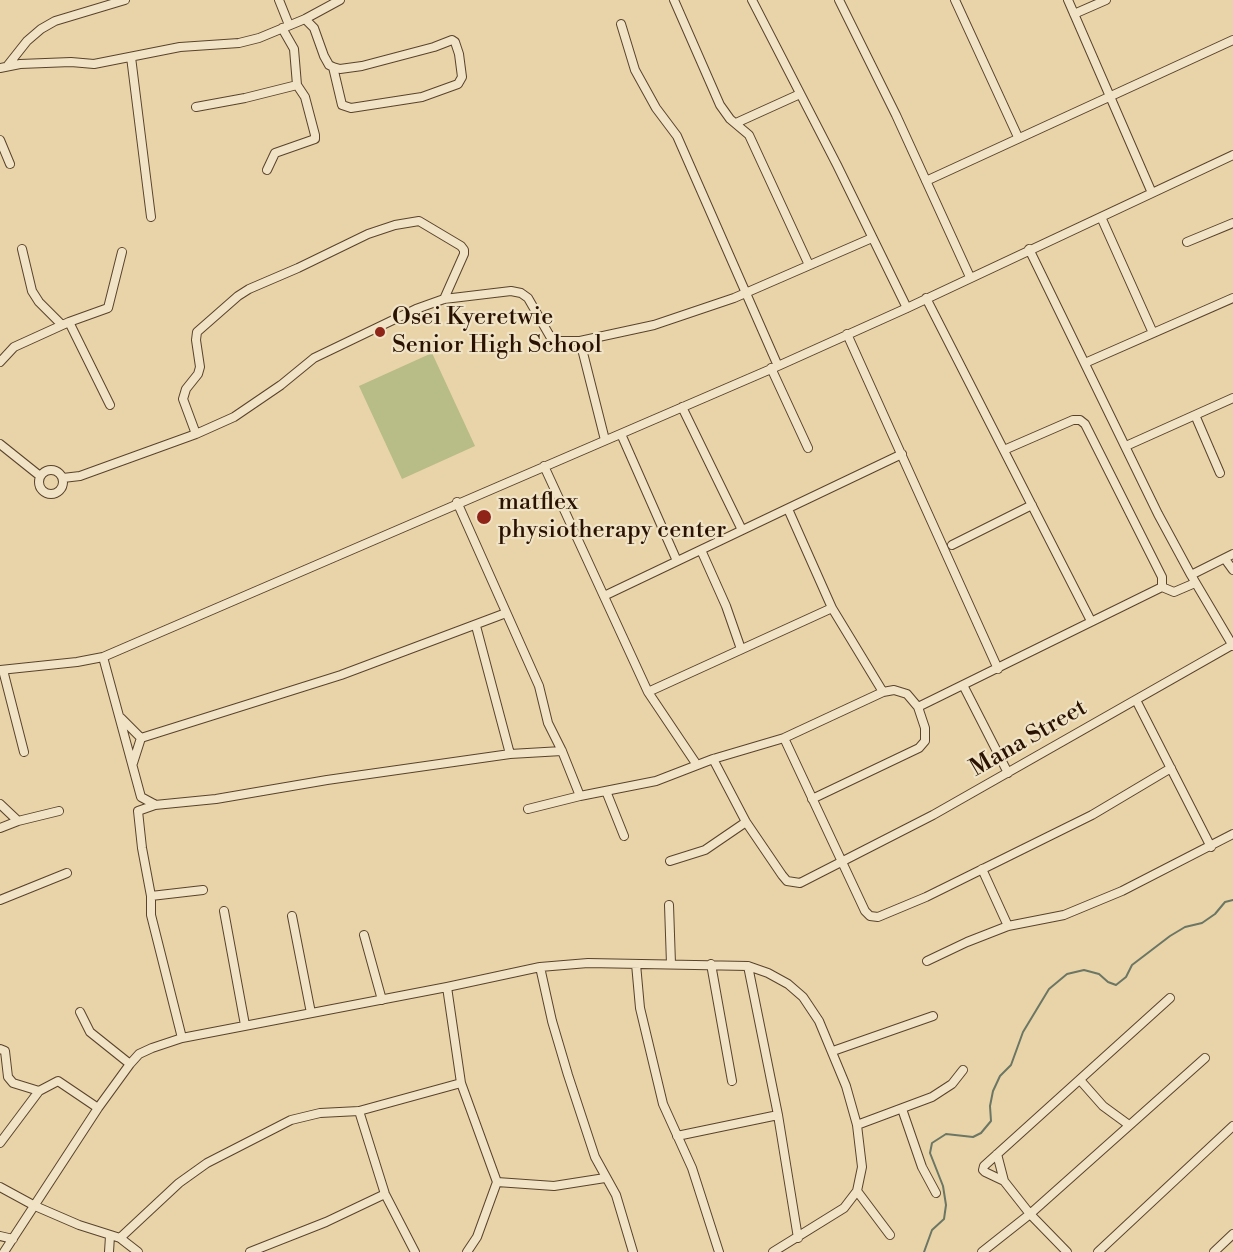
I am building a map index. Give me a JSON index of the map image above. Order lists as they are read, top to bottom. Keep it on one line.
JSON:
{"streets":{"street":["Mana Street"]},"places":["Osei Kyeretwie Senior High School","matflex physiotherapy center"]}
